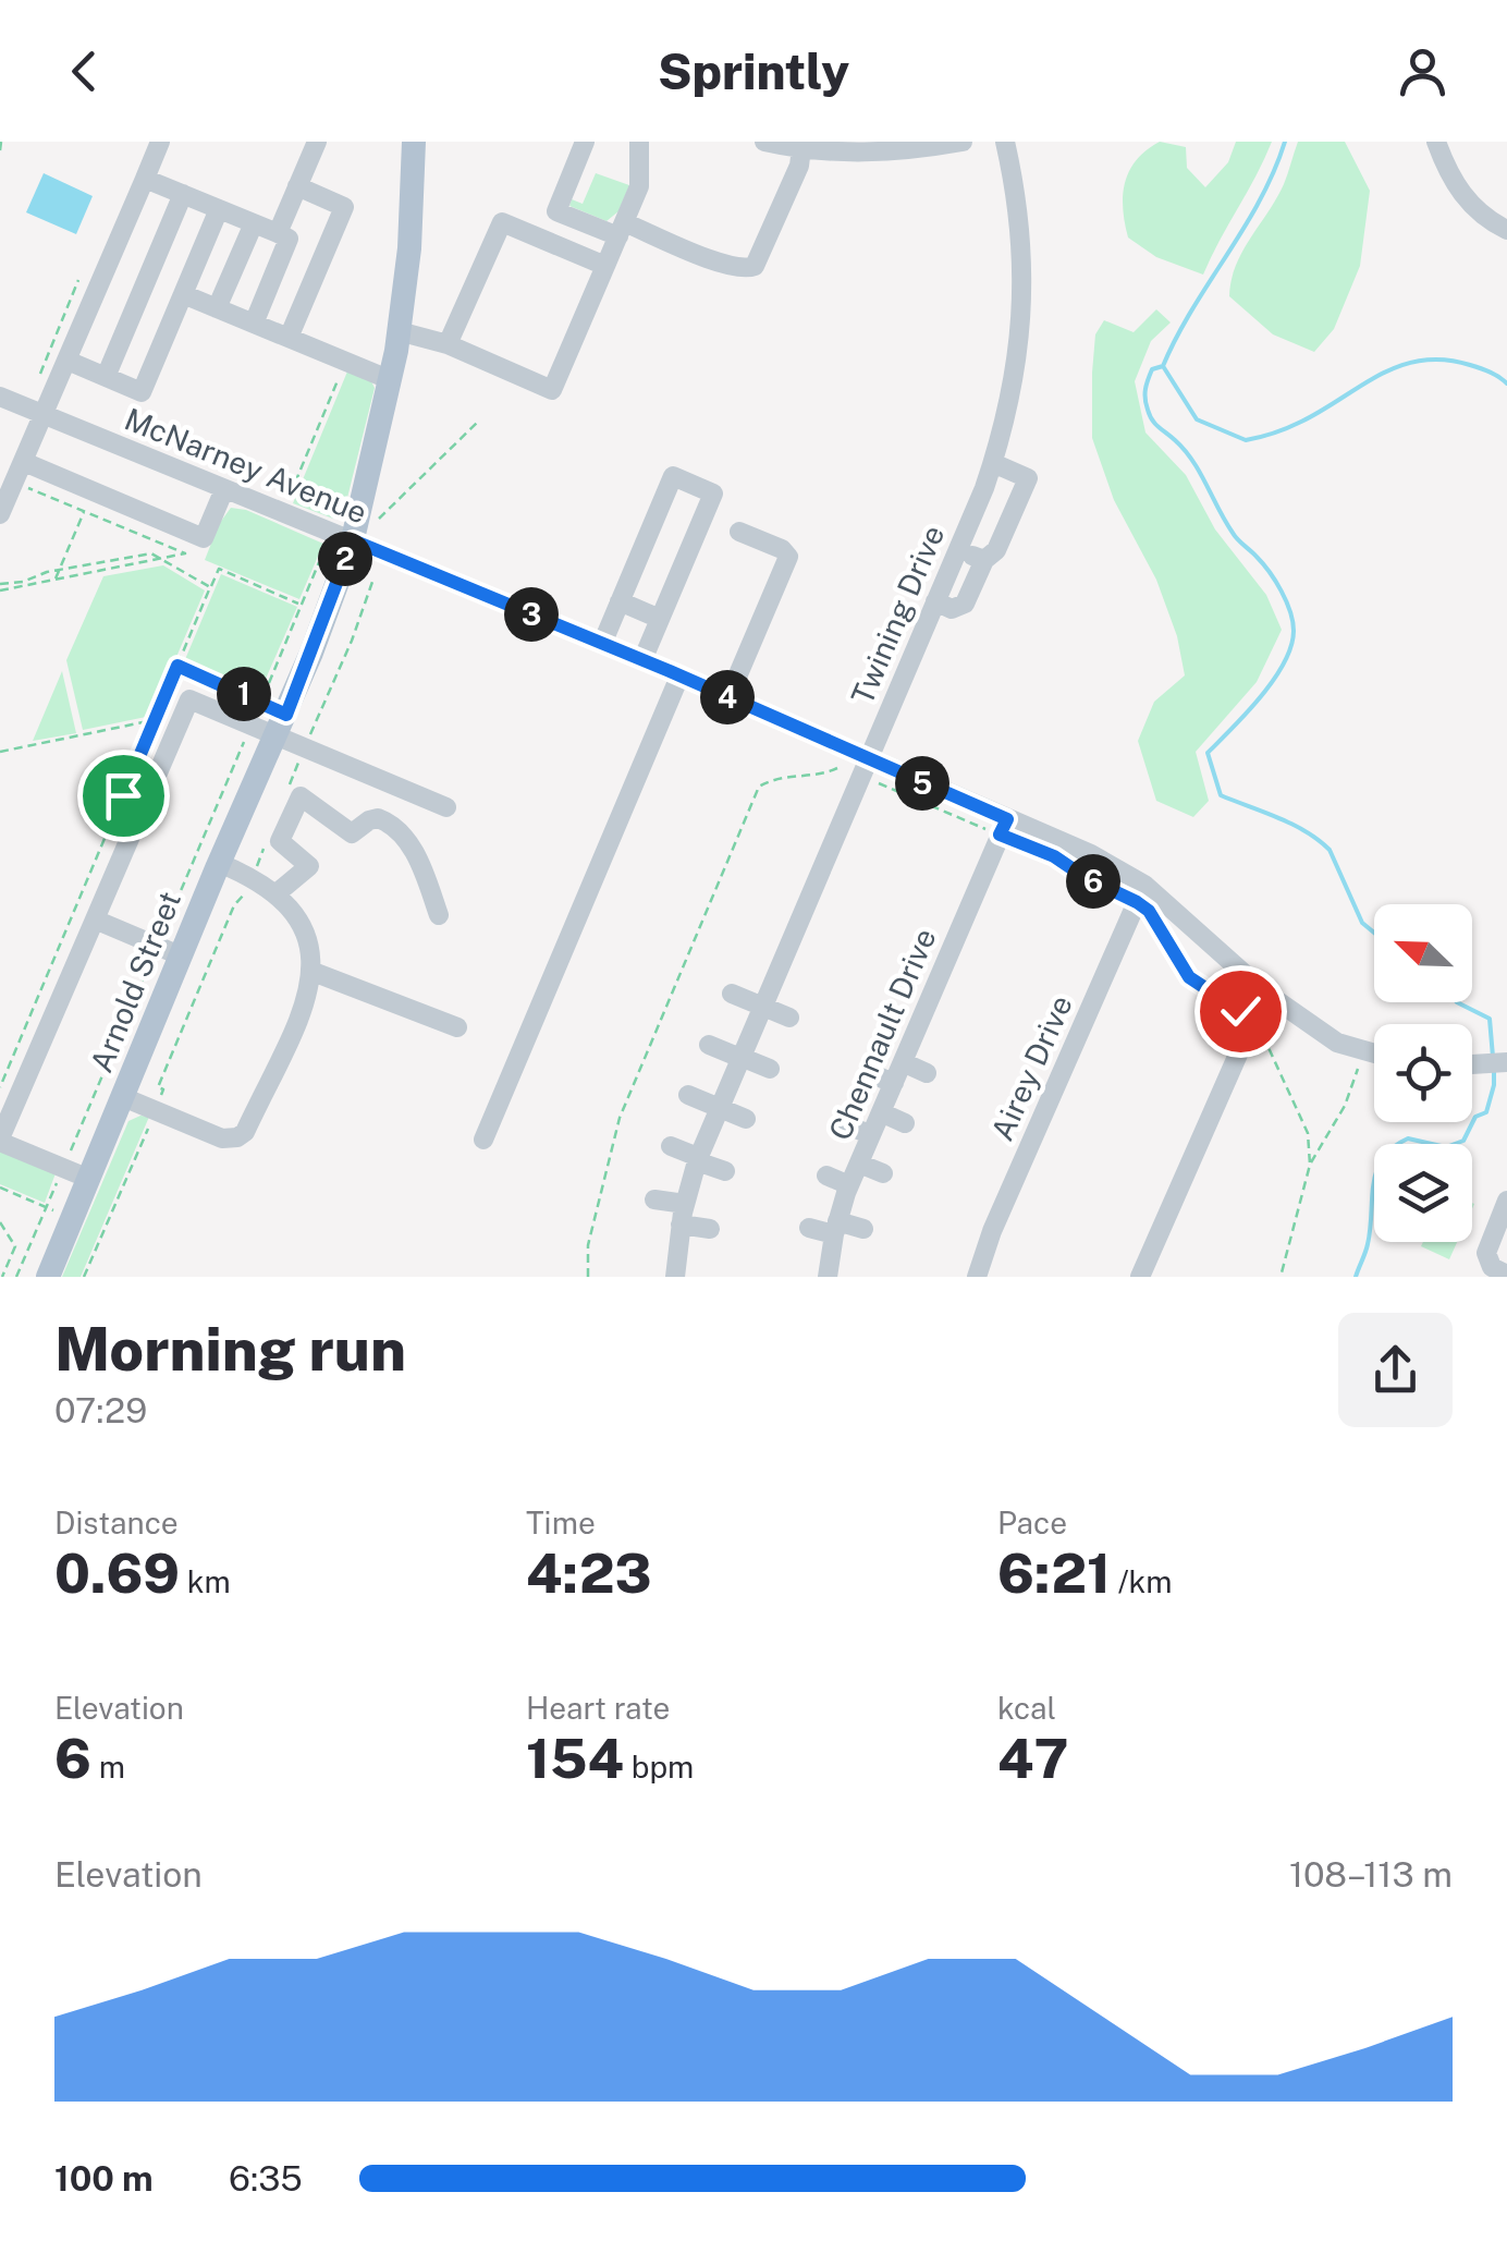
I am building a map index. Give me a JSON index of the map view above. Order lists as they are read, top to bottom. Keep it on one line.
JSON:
{"streets":{"main road":["Arnold Street"],"street":["McNarney Avenue","Twining Drive","Chennault Drive","Airey Drive"]},"crossings":[["McNarney Avenue","Twining Drive"],["McNarney Avenue","Arnold Street"],["McNarney Avenue","Chennault Drive"],["McNarney Avenue","Airey Drive"]],"north":"top left","page":{"header":"Sprintly","pins":["2","3","1","4","5","6"],"heading":["Morning run","07:29"],"stats":[["Distance","0.69 km"],["Time","4:23"],["Pace","6:21 /km"],["Elevation","6 m"],["Heart rate","154 bpm"],["kcal","47"]],"chart":["Elevation","108–113 m"],"list":[{"name":"100 m","note":"6:35"}]}}
